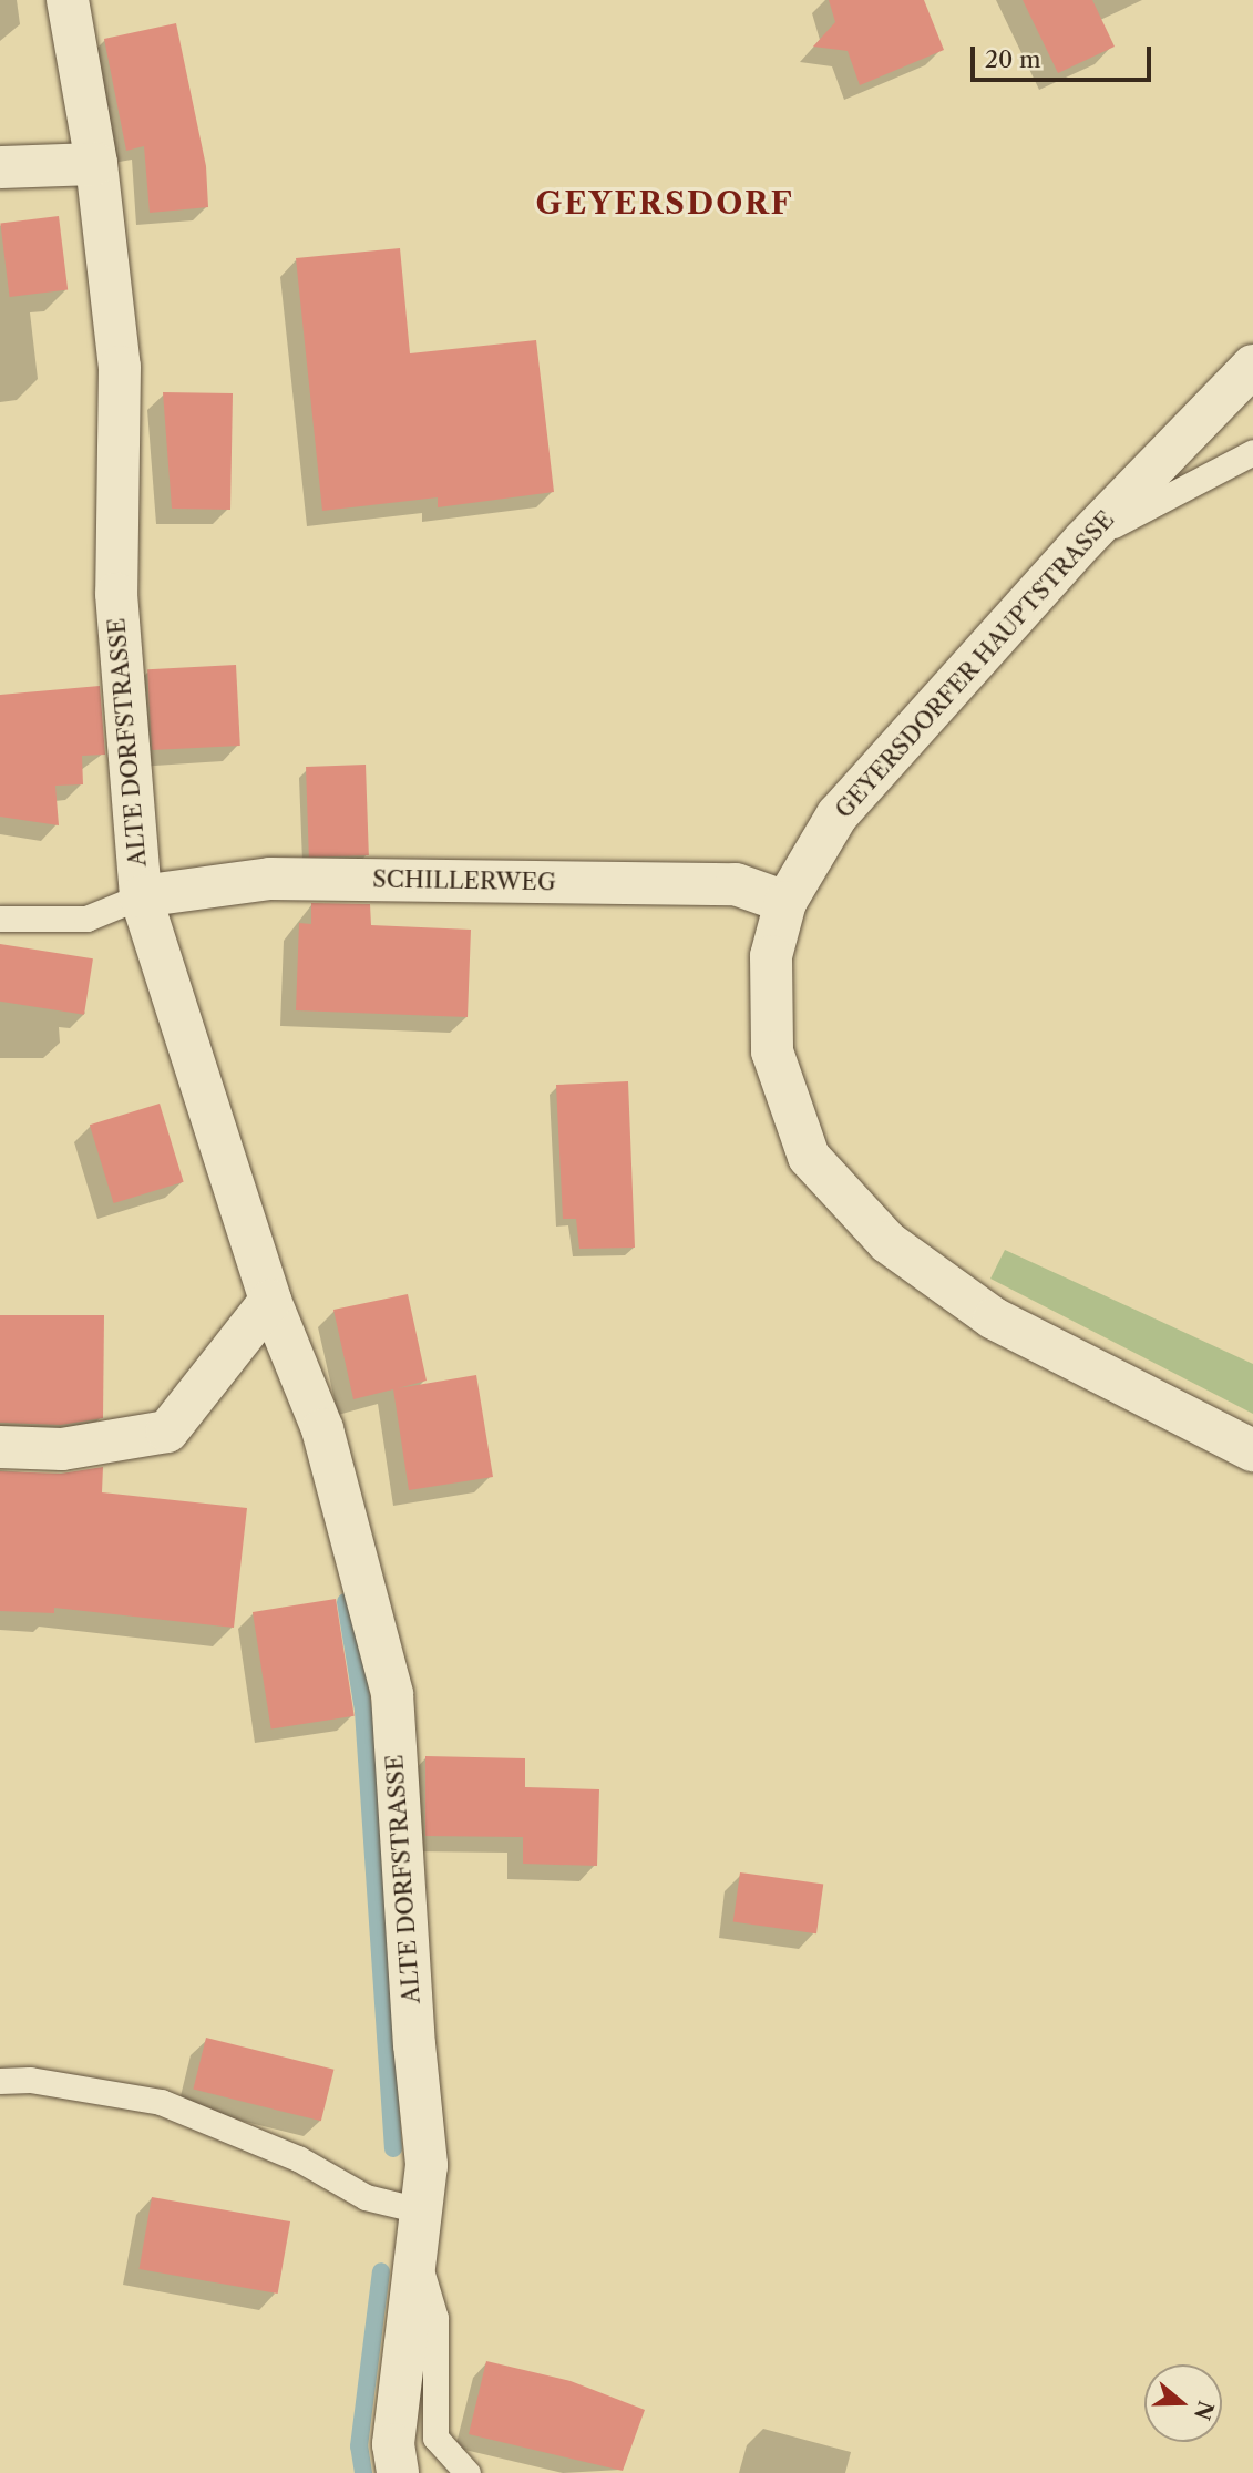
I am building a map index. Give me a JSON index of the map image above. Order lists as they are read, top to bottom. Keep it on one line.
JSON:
{"streets":{"street":["GEYERSDORFER HAUPTSTRASSE","ALTE DORFSTRASSE","SCHILLERWEG"]},"crossings":[["GEYERSDORFER HAUPTSTRASSE","SCHILLERWEG"],["ALTE DORFSTRASSE","SCHILLERWEG"]],"districts":["GEYERSDORF"],"scale_bar":"20 m","north":"right"}
